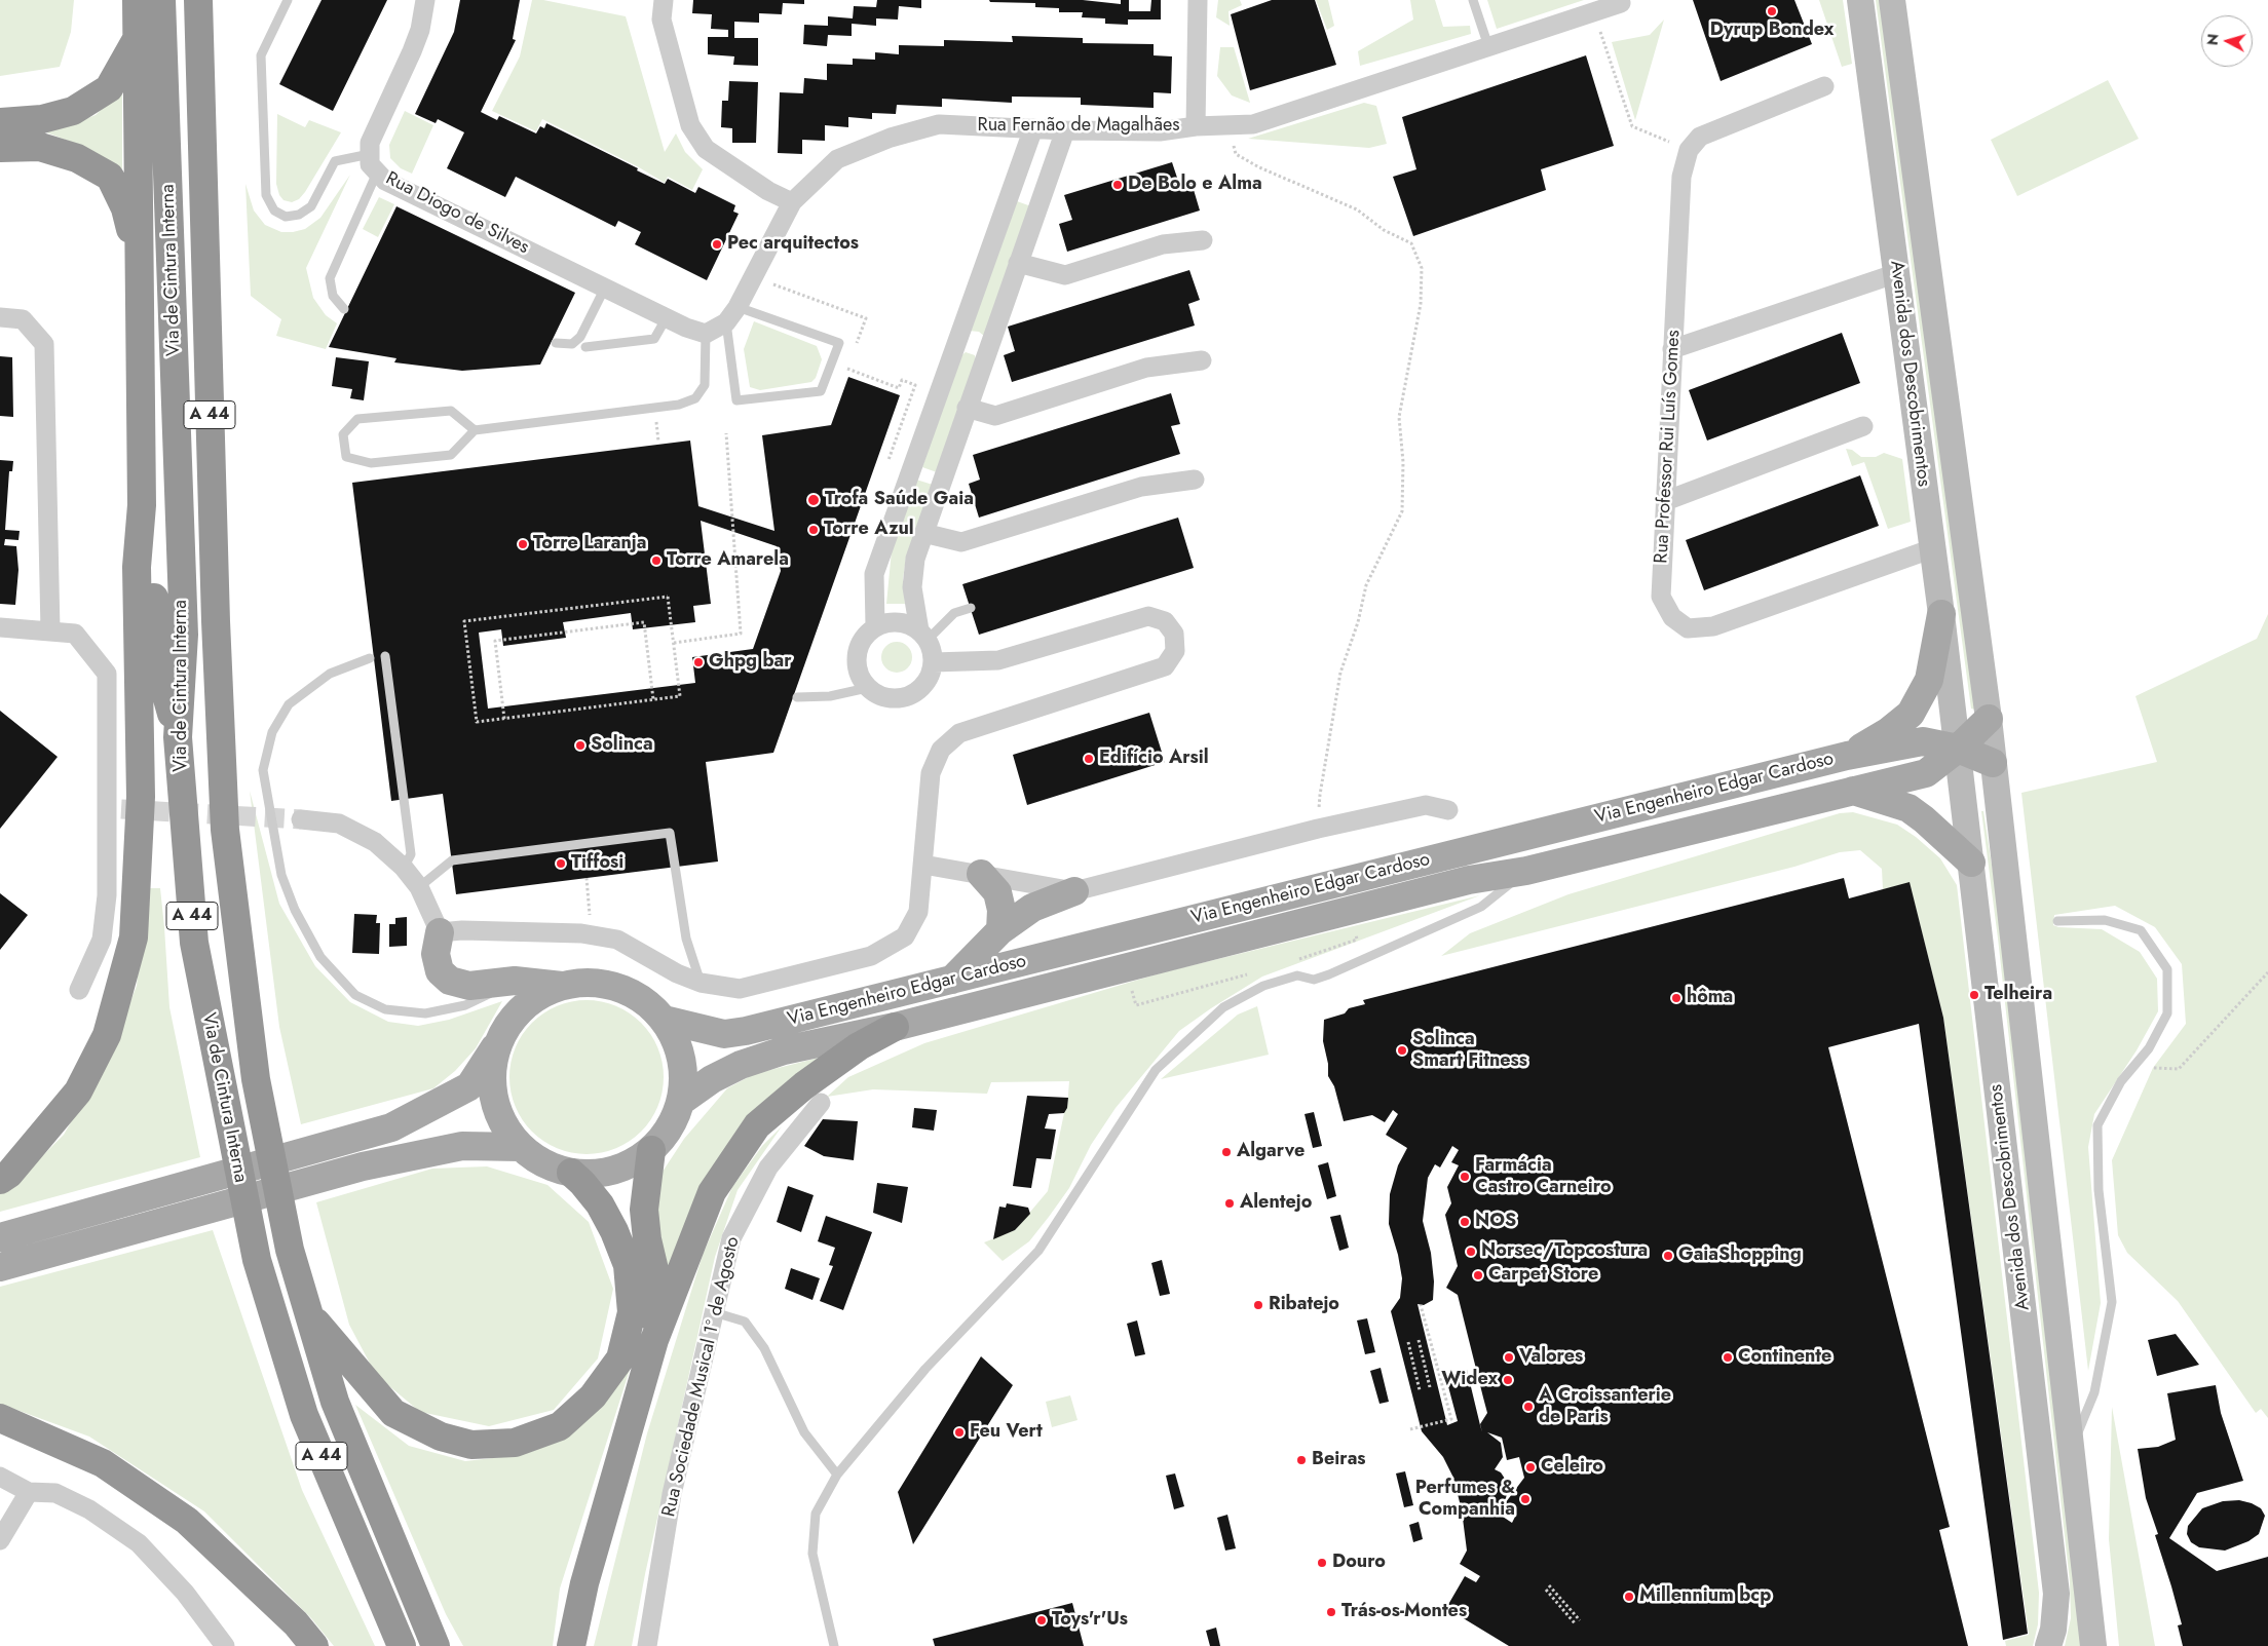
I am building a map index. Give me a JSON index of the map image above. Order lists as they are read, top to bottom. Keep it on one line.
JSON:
{"streets":{"highway":["Via de Cintura Interna","A 44"],"main road":["Avenida dos Descobrimentos","Via Engenheiro Edgar Cardoso"],"street":["Rua Fernão de Magalhães","Rua Diogo de Silves","Rua Professor Rui Luís Gomes","Rua Sociedade Musical 1º de Agosto"]},"crossings":[["Avenida dos Descobrimentos","Rua Professor Rui Luís Gomes"],["Avenida dos Descobrimentos","Via Engenheiro Edgar Cardoso"]],"places":["Dyrup Bondex","De Bolo e Alma","Pec arquitectos","Trofa Saúde Gaia","Torre Azul","Torre Laranja","Torre Amarela","Ghpg bar","Solinca","Edifício Arsil","Tiffosi","Telheira","hôma","Solinca Smart Fitness","Algarve","Farmácia Castro Carneiro","Alentejo","NOS","Norsec/Topcostura","GaiaShopping","Carpet Store","Ribatejo","Valores","Continente","Widex","A Croissanterie de Paris","Feu Vert","Beiras","Celeiro","Perfumes & Companhia","Douro","Millennium bcp","Trás-os-Montes","Toys'r'Us"],"north":"left"}
